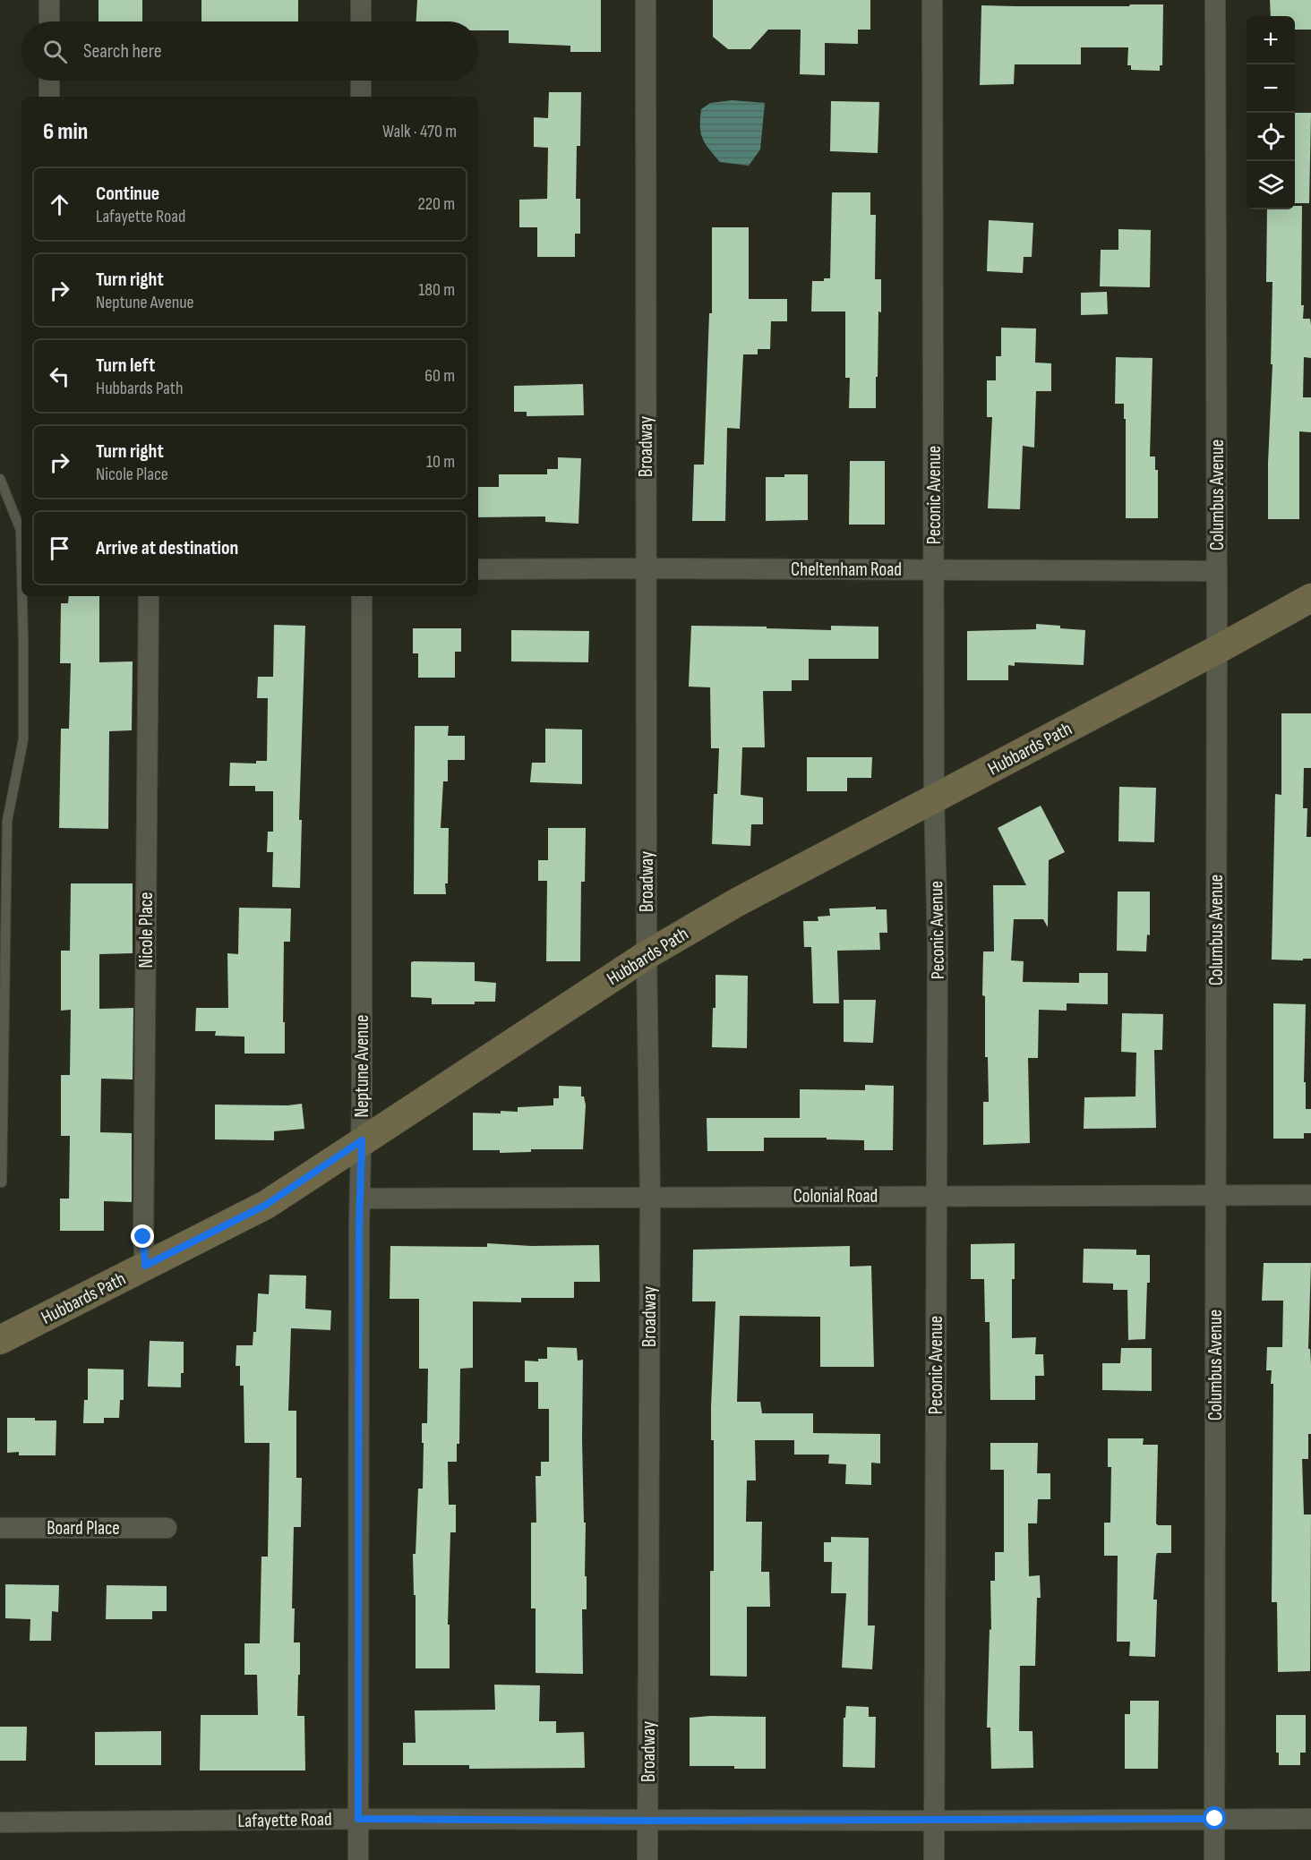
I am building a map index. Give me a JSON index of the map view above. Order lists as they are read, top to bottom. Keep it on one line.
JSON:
{"streets":{"street":["Broadway","Peconic Avenue","Columbus Avenue","Cheltenham Road","Hubbards Path","Nicole Place","Neptune Avenue","Colonial Road","Board Place","Lafayette Road"]},"crossings":[["Broadway","Cheltenham Road"],["Broadway","Hubbards Path"],["Broadway","Colonial Road"],["Broadway","Lafayette Road"],["Peconic Avenue","Cheltenham Road"],["Peconic Avenue","Hubbards Path"],["Peconic Avenue","Colonial Road"],["Peconic Avenue","Lafayette Road"],["Columbus Avenue","Cheltenham Road"],["Columbus Avenue","Hubbards Path"],["Columbus Avenue","Colonial Road"],["Columbus Avenue","Lafayette Road"],["Hubbards Path","Nicole Place"],["Hubbards Path","Neptune Avenue"],["Neptune Avenue","Colonial Road"],["Neptune Avenue","Lafayette Road"]],"page":{"map_buttons":["+","−"],"search":"Search here","heading":["6 min","Walk · 470 m"],"list":[["Continue","Lafayette Road","220 m"],["Turn right","Neptune Avenue","180 m"],["Turn left","Hubbards Path","60 m"],["Turn right","Nicole Place","10 m"],"Arrive at destination"]}}
